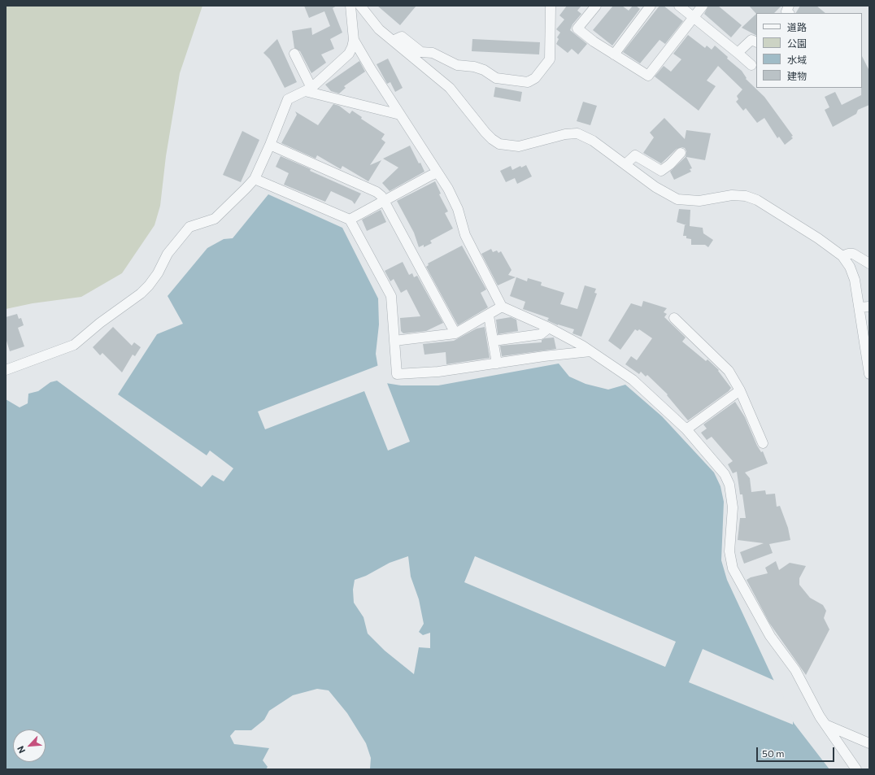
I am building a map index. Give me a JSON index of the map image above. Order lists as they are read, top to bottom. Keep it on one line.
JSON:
{"legend":["道路","公園","水域","建物"],"scale_bar":"50 m","north":"bottom left"}
